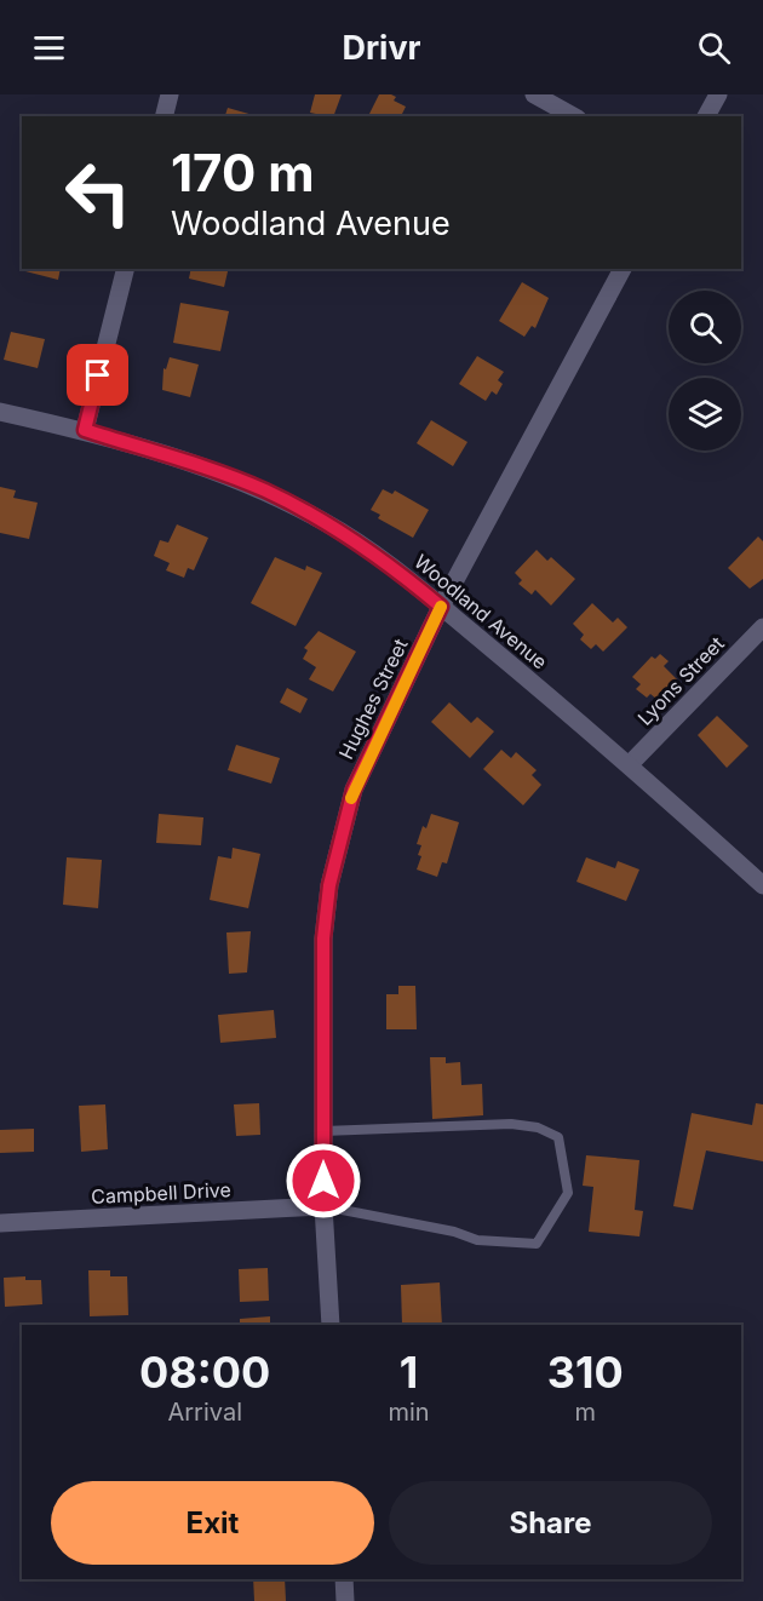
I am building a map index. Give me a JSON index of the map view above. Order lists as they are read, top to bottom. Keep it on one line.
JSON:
{"streets":{"street":["Woodland Avenue","Lyons Street","Hughes Street","Campbell Drive"]},"crossings":[["Woodland Avenue","Lyons Street"],["Woodland Avenue","Hughes Street"],["Hughes Street","Campbell Drive"]],"page":{"header":"Drivr","turn":["170 m","Woodland Avenue"],"eta":["08:00","Arrival","1","min","310","m"],"buttons":["Exit","Share"]}}
